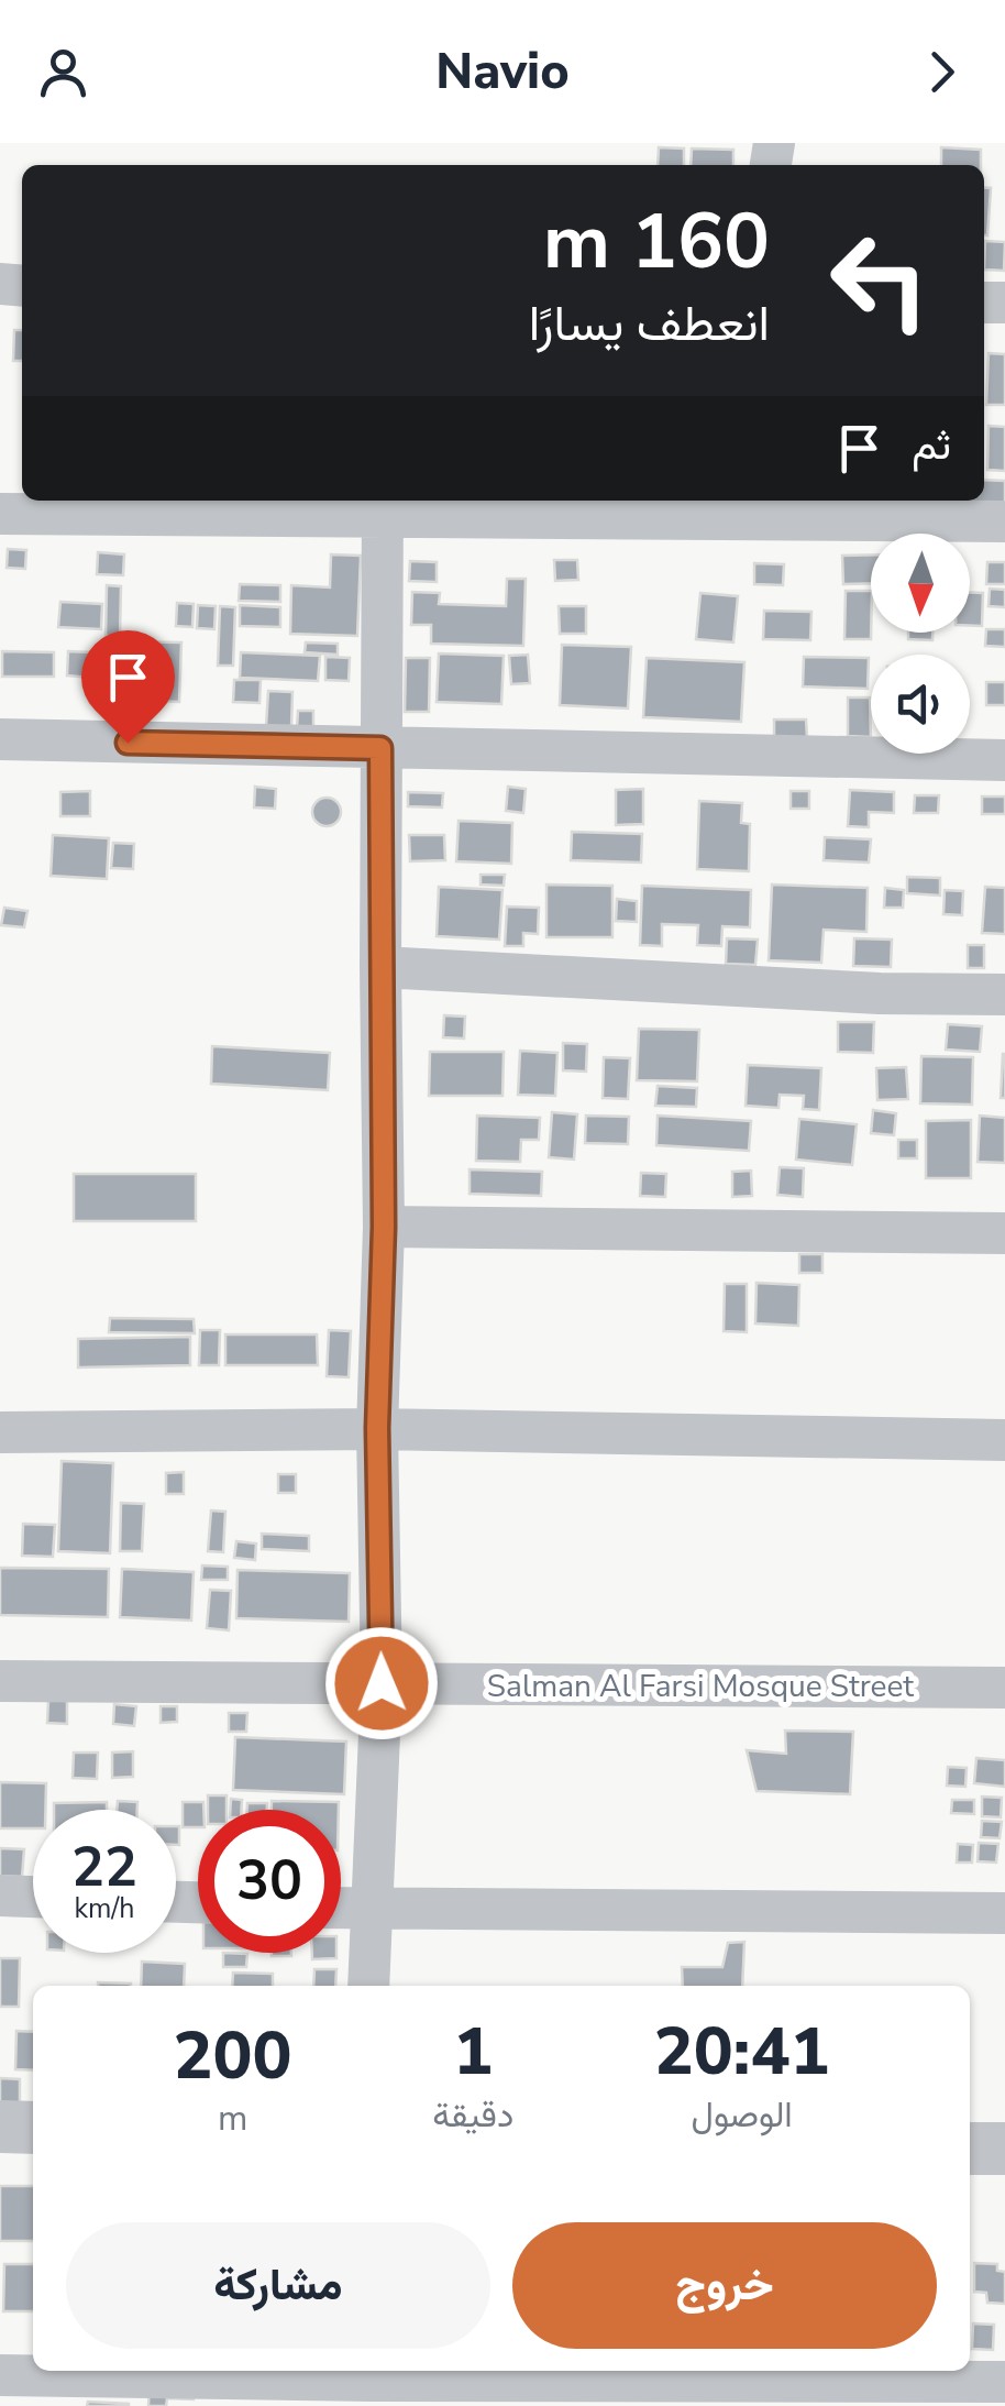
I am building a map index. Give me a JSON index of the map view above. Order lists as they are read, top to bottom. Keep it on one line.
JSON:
{"streets":{"street":["Salman Al Farsi Mosque Street"]},"north":"bottom","page":{"header":"Navio","turn":["160 m","انعطف يسارًا"],"then":"ثم","speed":"22 km/h","limit":"30","eta":["20:41","الوصول","1","دقيقة","200","m"],"buttons":["خروج","مشاركة"]}}
